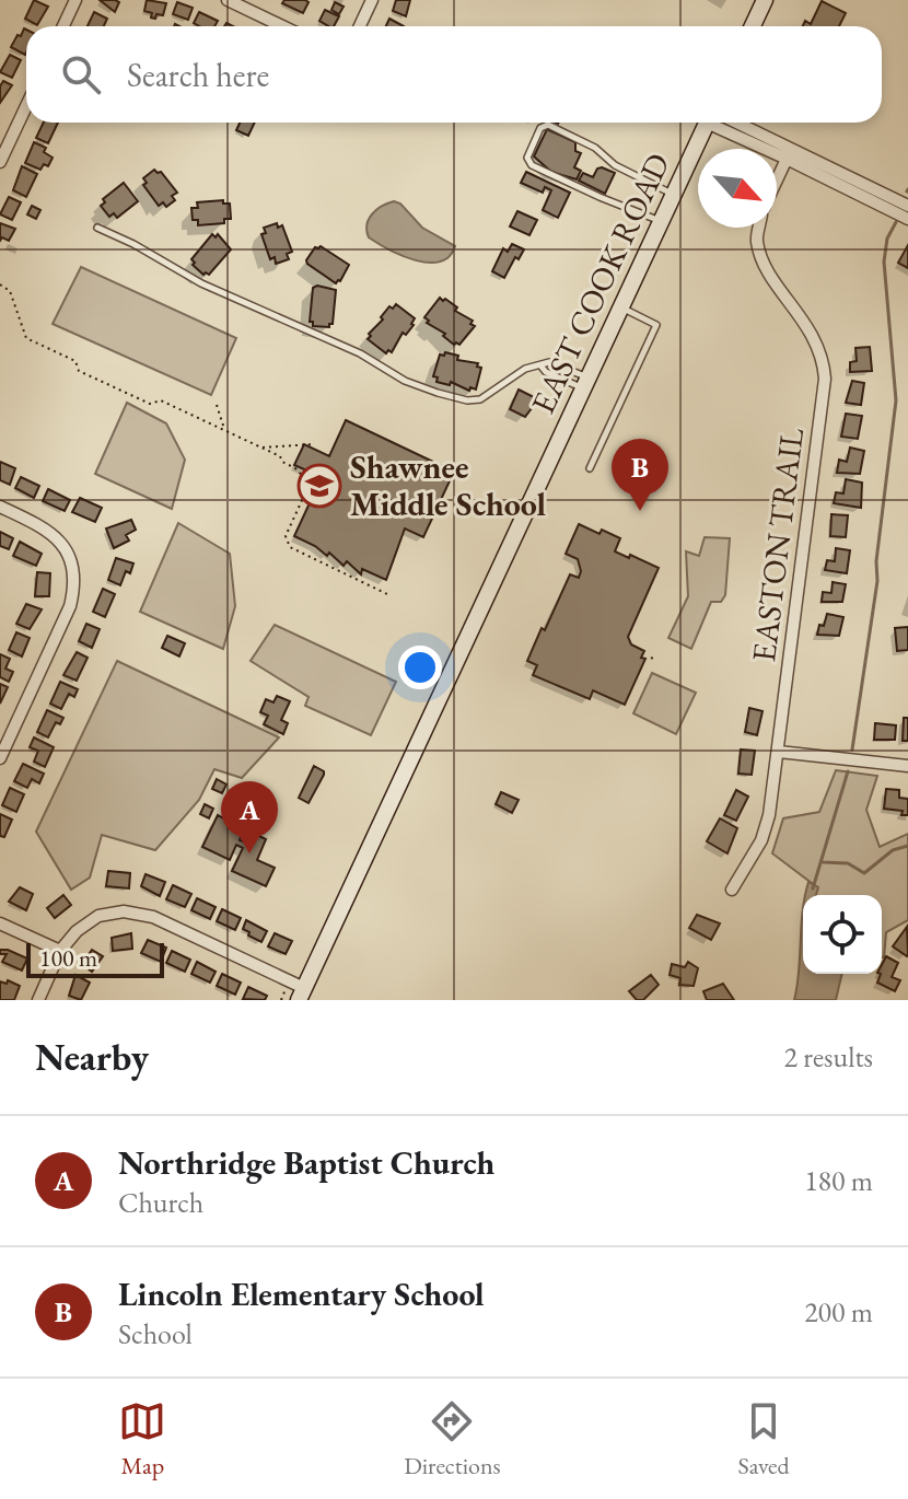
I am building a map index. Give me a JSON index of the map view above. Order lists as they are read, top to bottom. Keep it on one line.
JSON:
{"streets":{"main road":["EAST COOK ROAD"],"street":["EASTON TRAIL"]},"places":{"school or university":["Shawnee Middle School"]},"scale_bar":"100 m","north":"bottom right","page":{"search":"Search here","pins":["B","A"],"scale":"100 m","heading":["Nearby","2 results"],"list":[{"mark":"A","name":"Northridge Baptist Church","note":"Church","value":"180 m"},{"mark":"B","name":"Lincoln Elementary School","note":"School","value":"200 m"}],"nav":["Map","Directions","Saved"]}}
